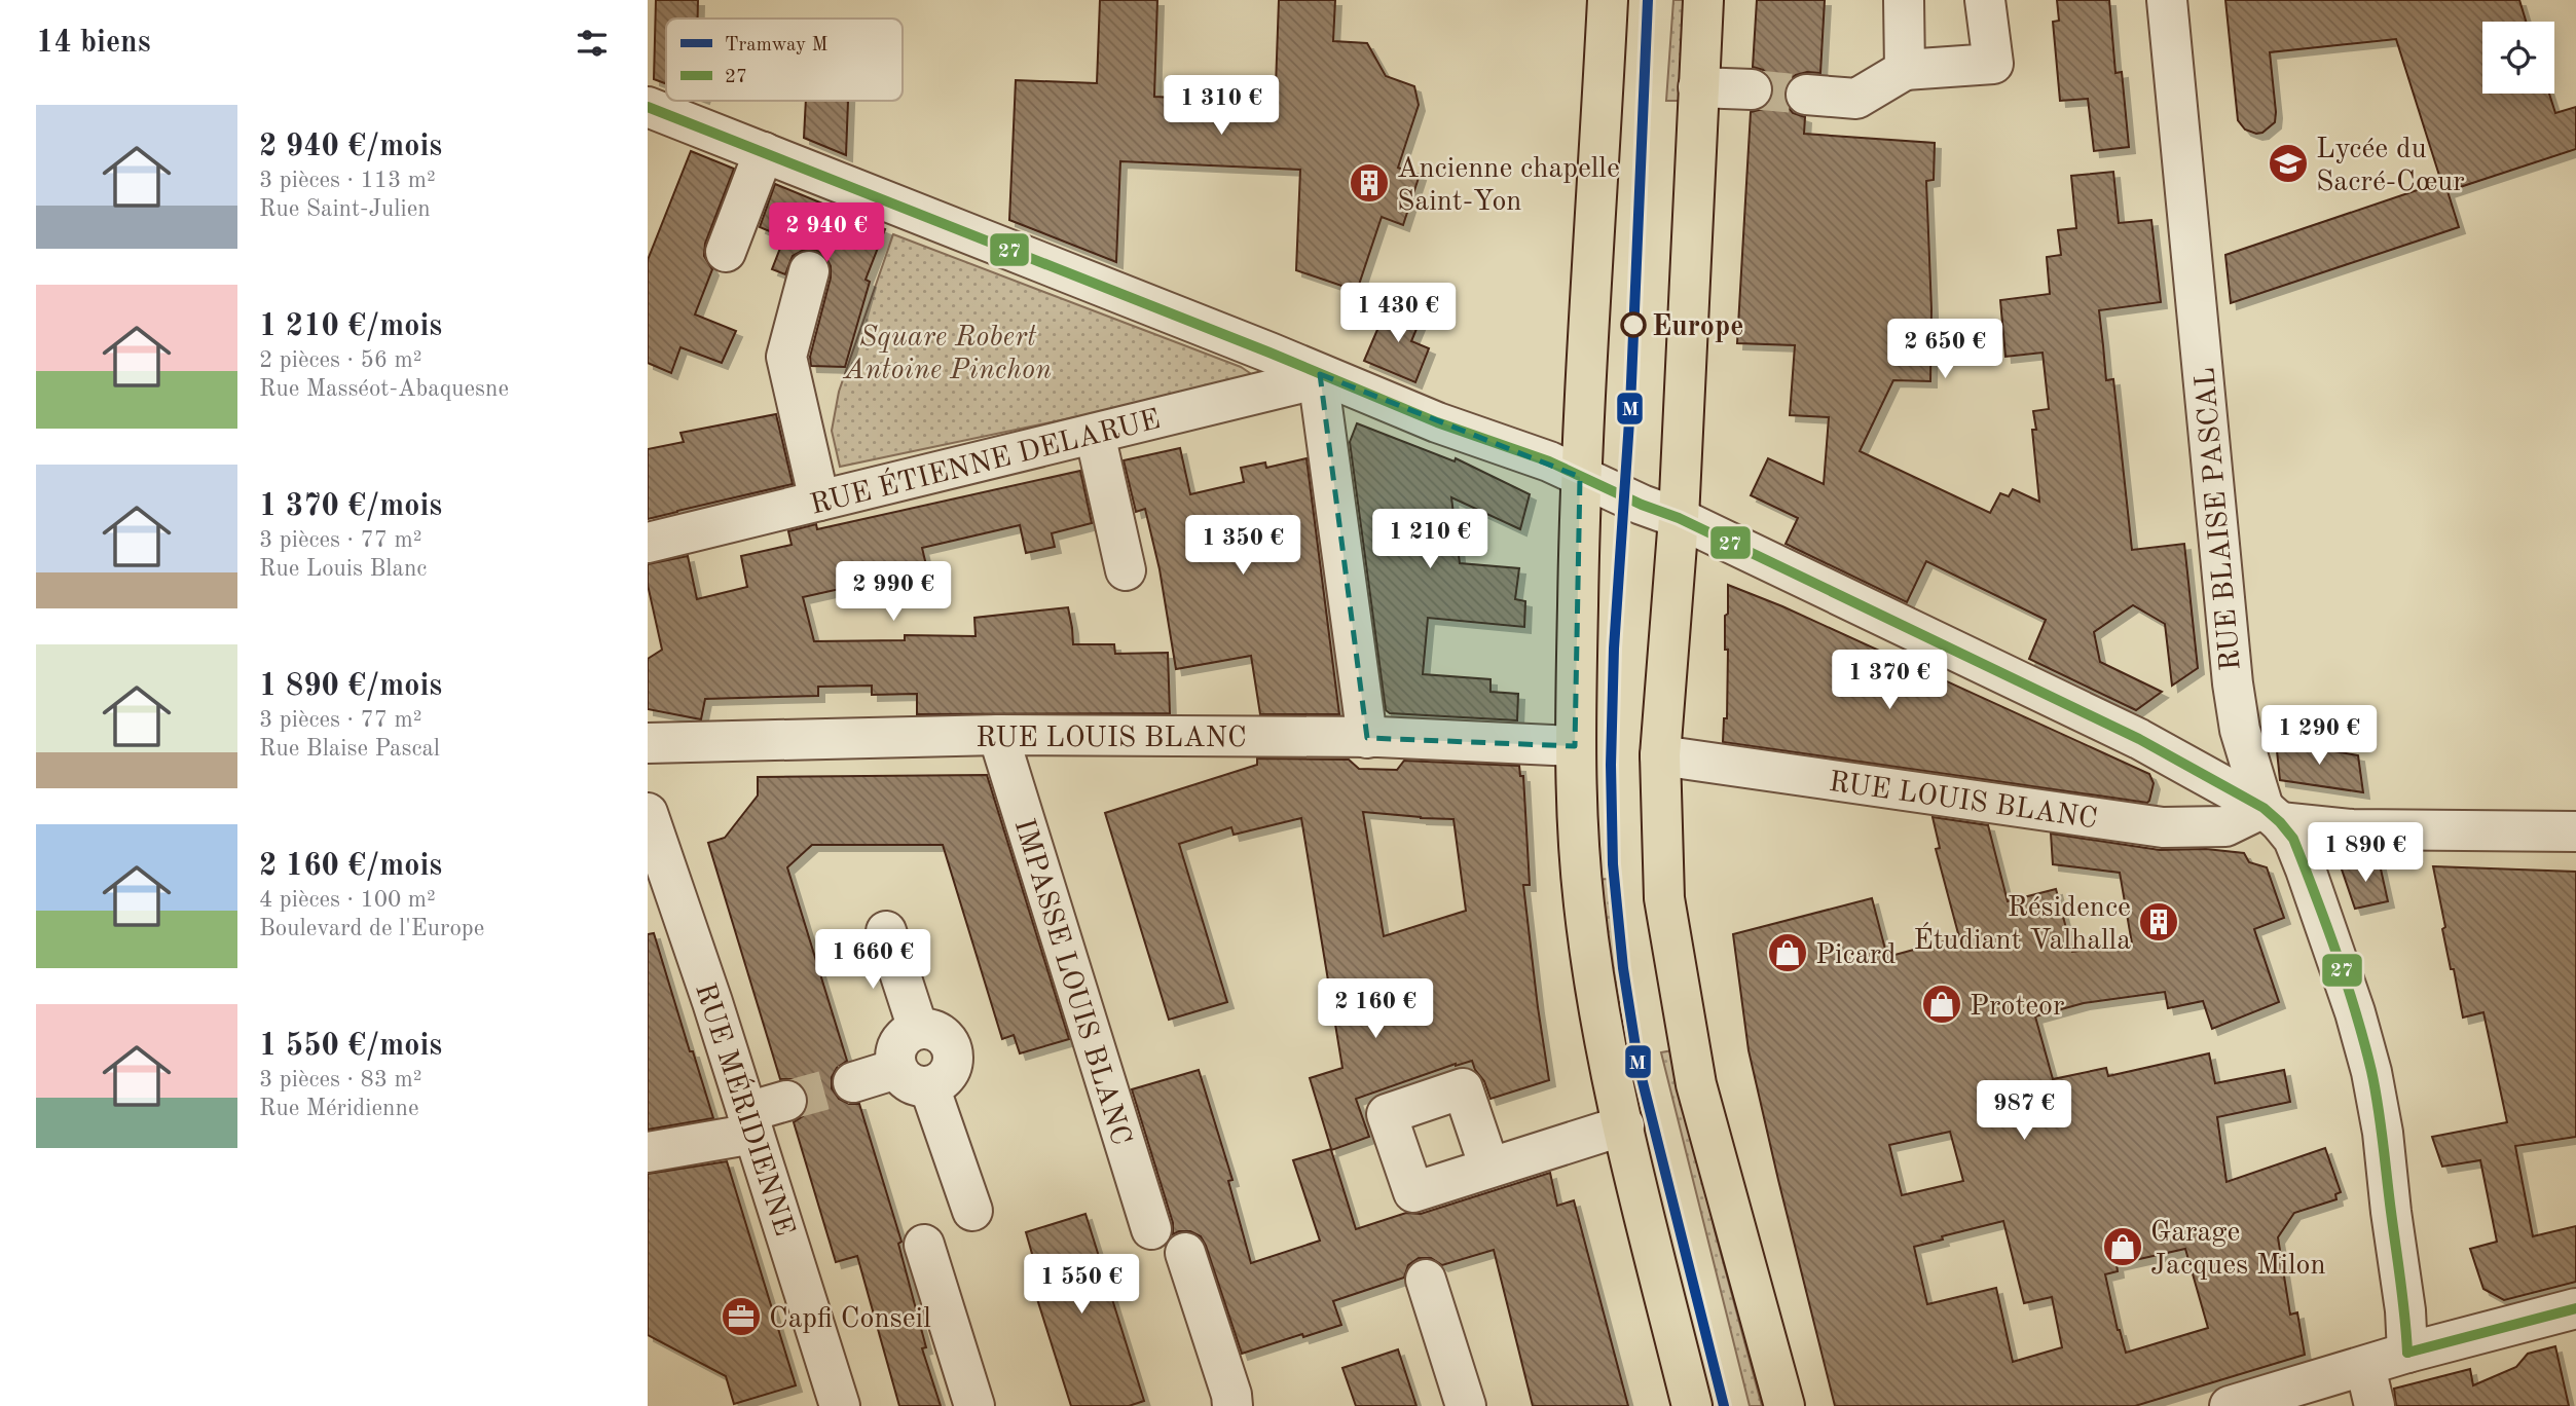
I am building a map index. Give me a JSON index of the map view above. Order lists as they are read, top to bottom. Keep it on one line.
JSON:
{"streets":{"street":["RUE ÉTIENNE DELARUE","RUE BLAISE PASCAL","RUE LOUIS BLANC","IMPASSE LOUIS BLANC","RUE MÉRIDIENNE"]},"crossings":[["RUE BLAISE PASCAL","RUE LOUIS BLANC"],["RUE LOUIS BLANC","IMPASSE LOUIS BLANC"]],"parks":["Square Robert Antoine Pinchon"],"places":{"school or university":["Lycée du Sacré-Cœur"],"building":["Ancienne chapelle Saint-Yon","Résidence Étudiant Valhalla"],"other":["Europe"],"shop":["Picard","Proteor","Garage Jacques Milon"],"office":["Capfi Conseil"]},"lines":["tram line M","transit line 27"],"legend":["Tramway M","27"],"page":{"heading":"14 biens","price":["1 310 €","2 940 €","1 430 €","2 650 €","1 210 €","1 350 €","2 990 €","1 370 €","1 290 €","1 890 €","1 660 €","2 160 €","987 €","1 550 €"],"list":[{"name":"2 940 €/mois","note":"3 pièces · 113 m² · Rue Saint-Julien"},{"name":"1 210 €/mois","note":"2 pièces · 56 m² · Rue Masséot-Abaquesne"},{"name":"1 370 €/mois","note":"3 pièces · 77 m² · Rue Louis Blanc"},{"name":"1 890 €/mois","note":"3 pièces · 77 m² · Rue Blaise Pascal"},{"name":"2 160 €/mois","note":"4 pièces · 100 m² · Boulevard de l'Europe"},{"name":"1 550 €/mois","note":"3 pièces · 83 m² · Rue Méridienne"}]}}
